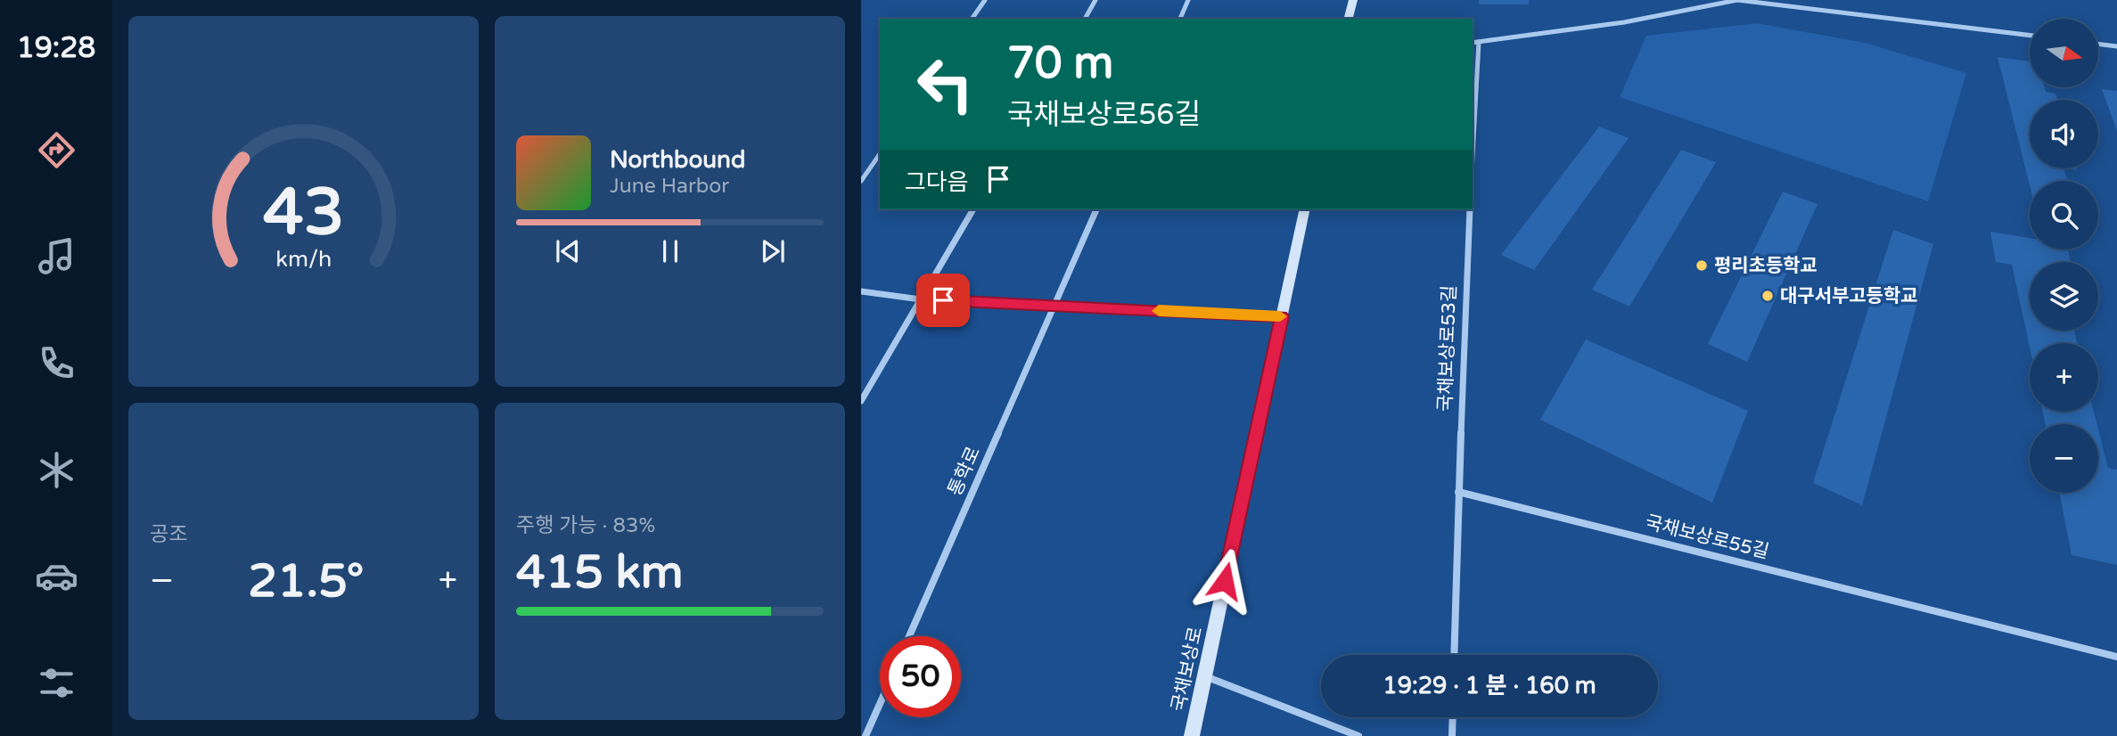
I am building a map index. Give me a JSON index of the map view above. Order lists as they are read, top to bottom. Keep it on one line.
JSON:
{"streets":{"main road":["국채보상로"],"street":["국채보상로53길","통학로","국채보상로55길"]},"crossings":[["국채보상로53길","국채보상로55길"]],"places":["평리초등학교","대구서부고등학교"],"north":"right","page":{"tabs":"19:28","map_buttons":["+","−"],"turn":["70 m","국채보상로56길"],"song":["Northbound","June Harbor"],"then":"그다음","tile":["공조",["주행 가능 · 83%","415 km"]],"heat":["−","21.5°","+"],"limit":"50","trip":"19:29 · 1 분 · 160 m","gauge":["43","km/h"]}}
